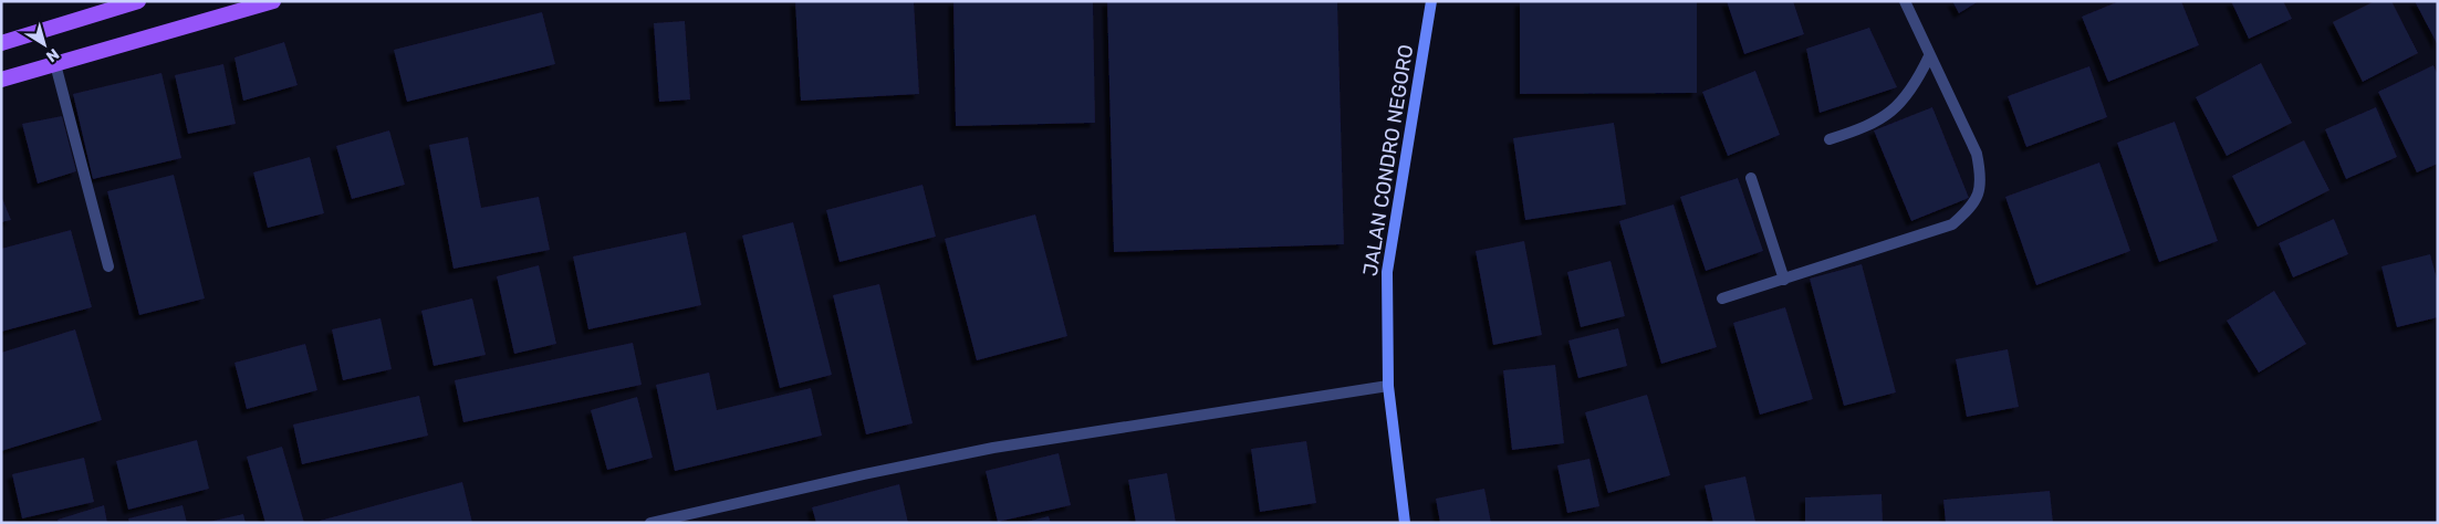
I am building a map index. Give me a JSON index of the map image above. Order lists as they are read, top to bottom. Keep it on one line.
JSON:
{"streets":{"main road":["JALAN CONDRO NEGORO"]},"north":"bottom right"}
